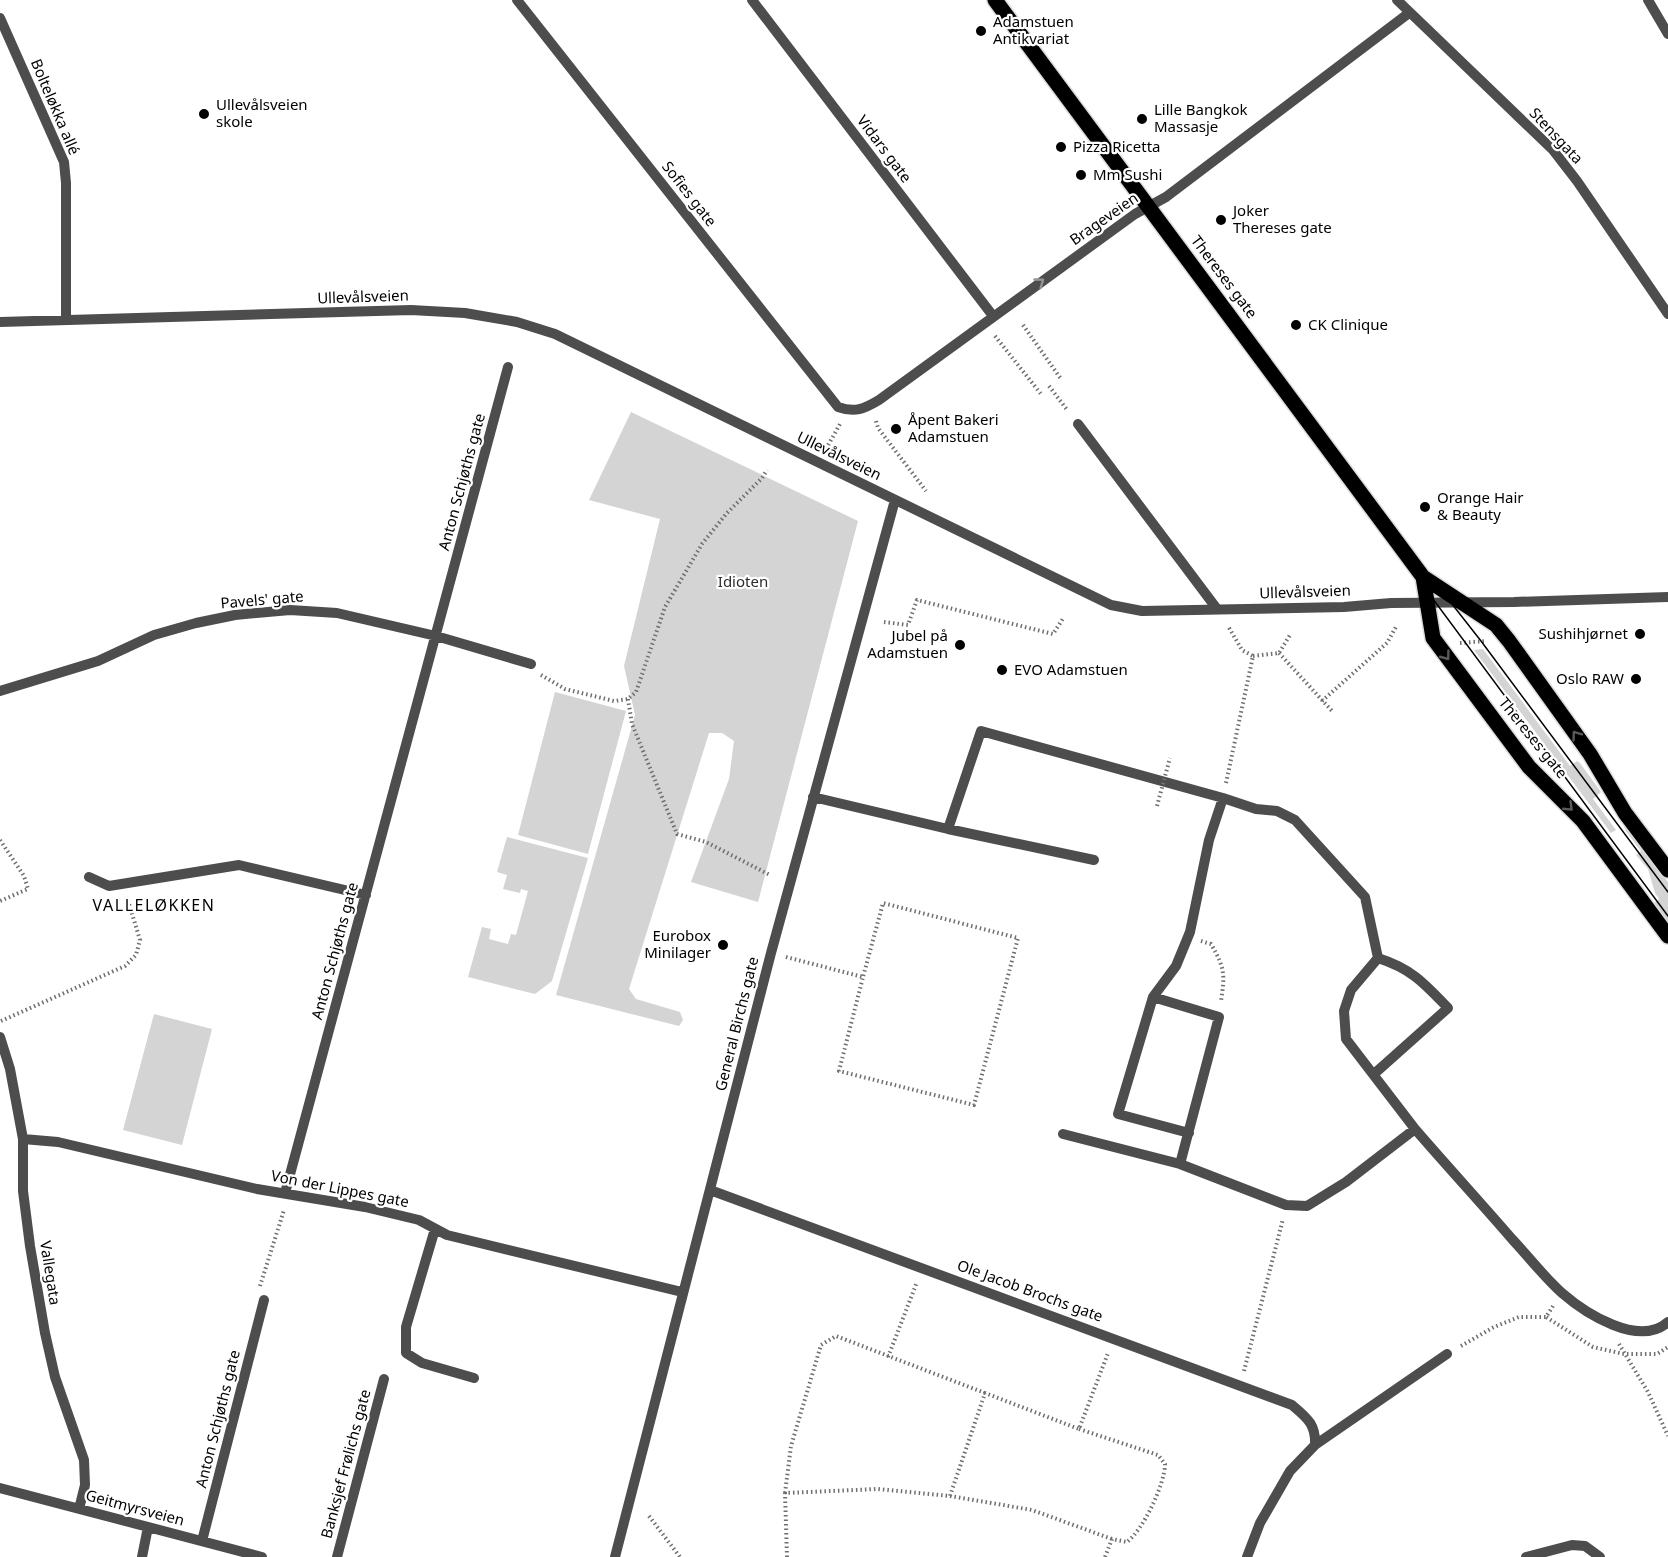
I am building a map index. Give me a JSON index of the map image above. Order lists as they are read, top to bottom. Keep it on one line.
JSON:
{"streets":{"main road":["Thereses gate"],"street":["Bolteløkka allé","Stensgata","Vidars gate","Sofies gate","Brageveien","Ullevålsveien","Anton Schjøths gate","Pavels' gate","General Birchs gate","Von der Lippes gate","Vallegata","Ole Jacob Brochs gate","Banksjef Frølichs gate","Geitmyrsveien"]},"crossings":[["Bolteløkka allé","Ullevålsveien"],["Stensgata","Brageveien"],["Vidars gate","Brageveien"],["Sofies gate","Brageveien"],["Brageveien","Thereses gate"],["Thereses gate","Ullevålsveien"],["Ullevålsveien","General Birchs gate"],["Anton Schjøths gate","Pavels' gate"],["Anton Schjøths gate","Von der Lippes gate"],["Anton Schjøths gate","Geitmyrsveien"],["General Birchs gate","Von der Lippes gate"],["General Birchs gate","Ole Jacob Brochs gate"],["Von der Lippes gate","Vallegata"],["Vallegata","Geitmyrsveien"]],"districts":["VALLELØKKEN"],"parks":["Idioten"],"places":["Adamstuen Antikvariat","Ullevålsveien skole","Lille Bangkok Massasje","Pizza Ricetta","Mm Sushi","Joker Thereses gate","CK Clinique","Åpent Bakeri Adamstuen","Orange Hair & Beauty","Sushihjørnet","Jubel på Adamstuen","EVO Adamstuen","Oslo RAW","Eurobox Minilager"]}
